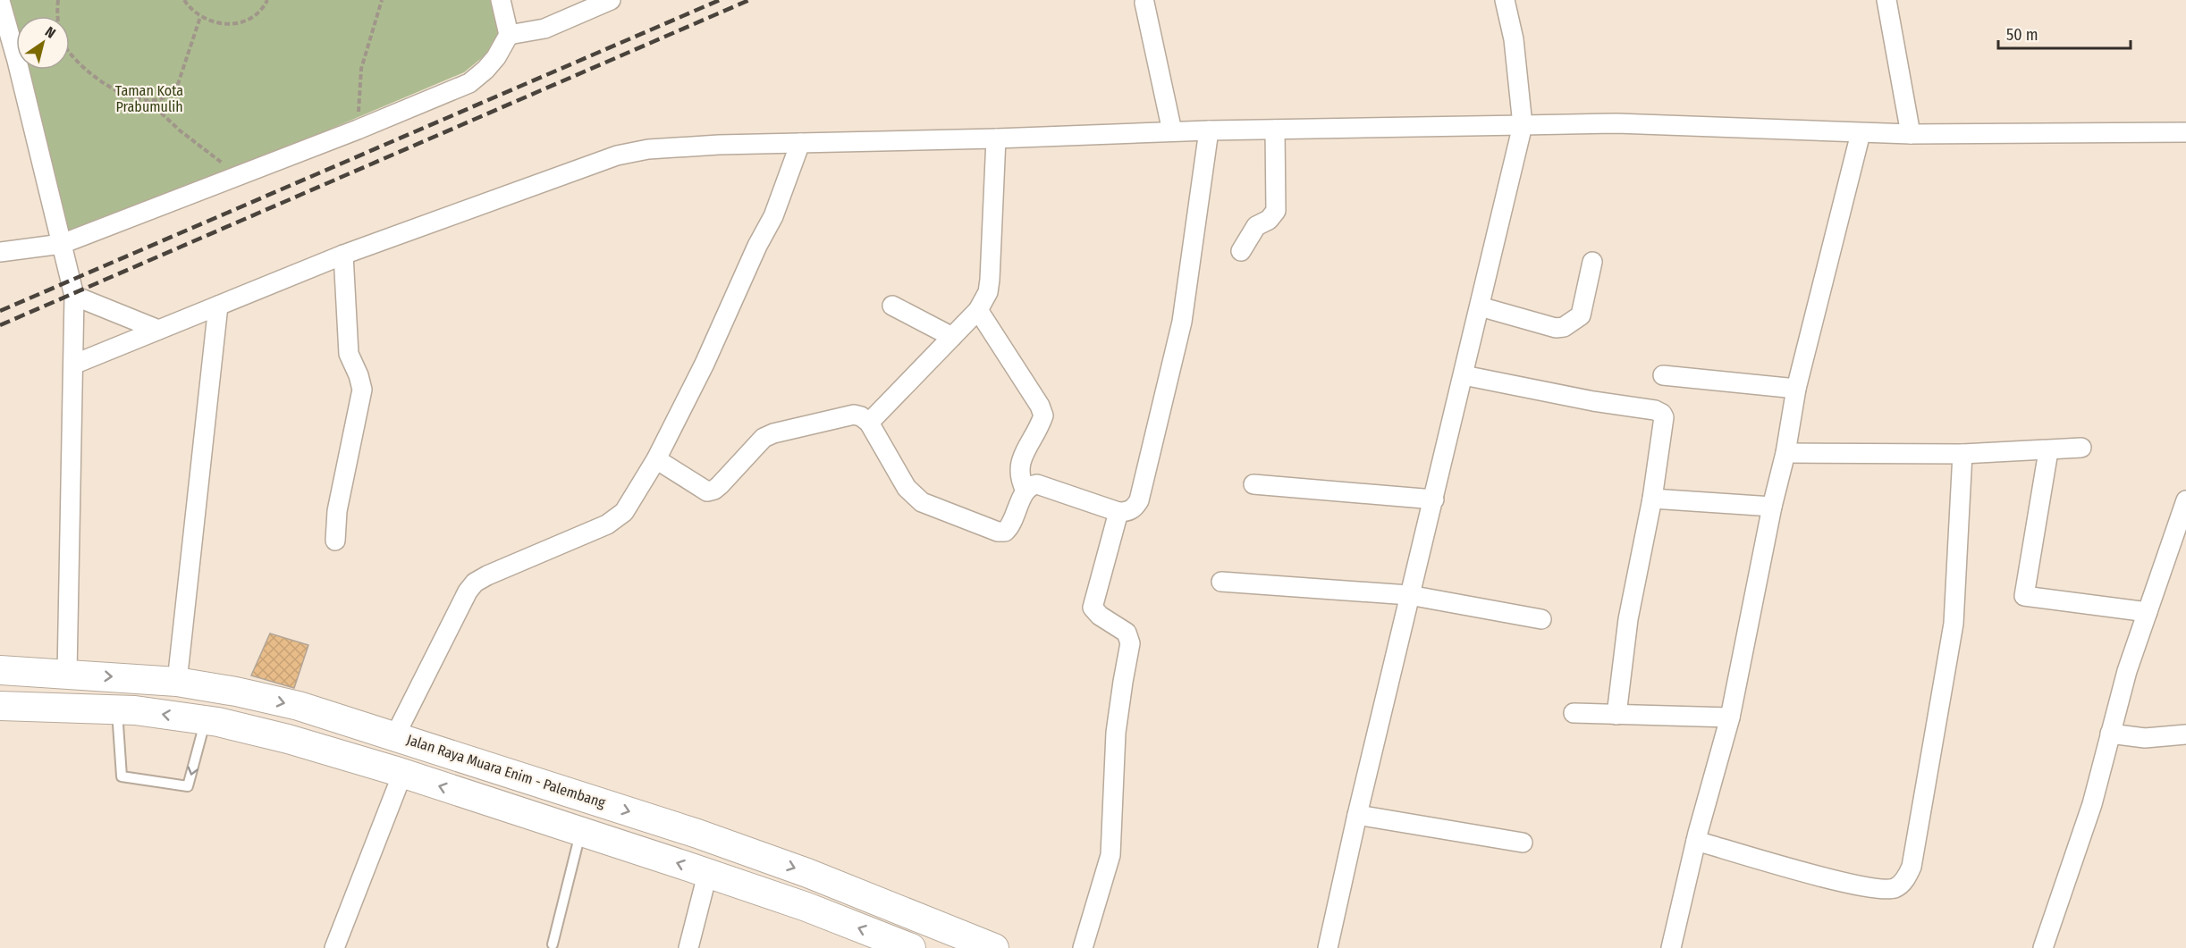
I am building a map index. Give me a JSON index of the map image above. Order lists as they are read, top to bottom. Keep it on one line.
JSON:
{"streets":{"main road":["Jalan Raya Muara Enim - Palembang"]},"parks":["Taman Kota Prabumulih"],"scale_bar":"50 m","north":"top right"}
